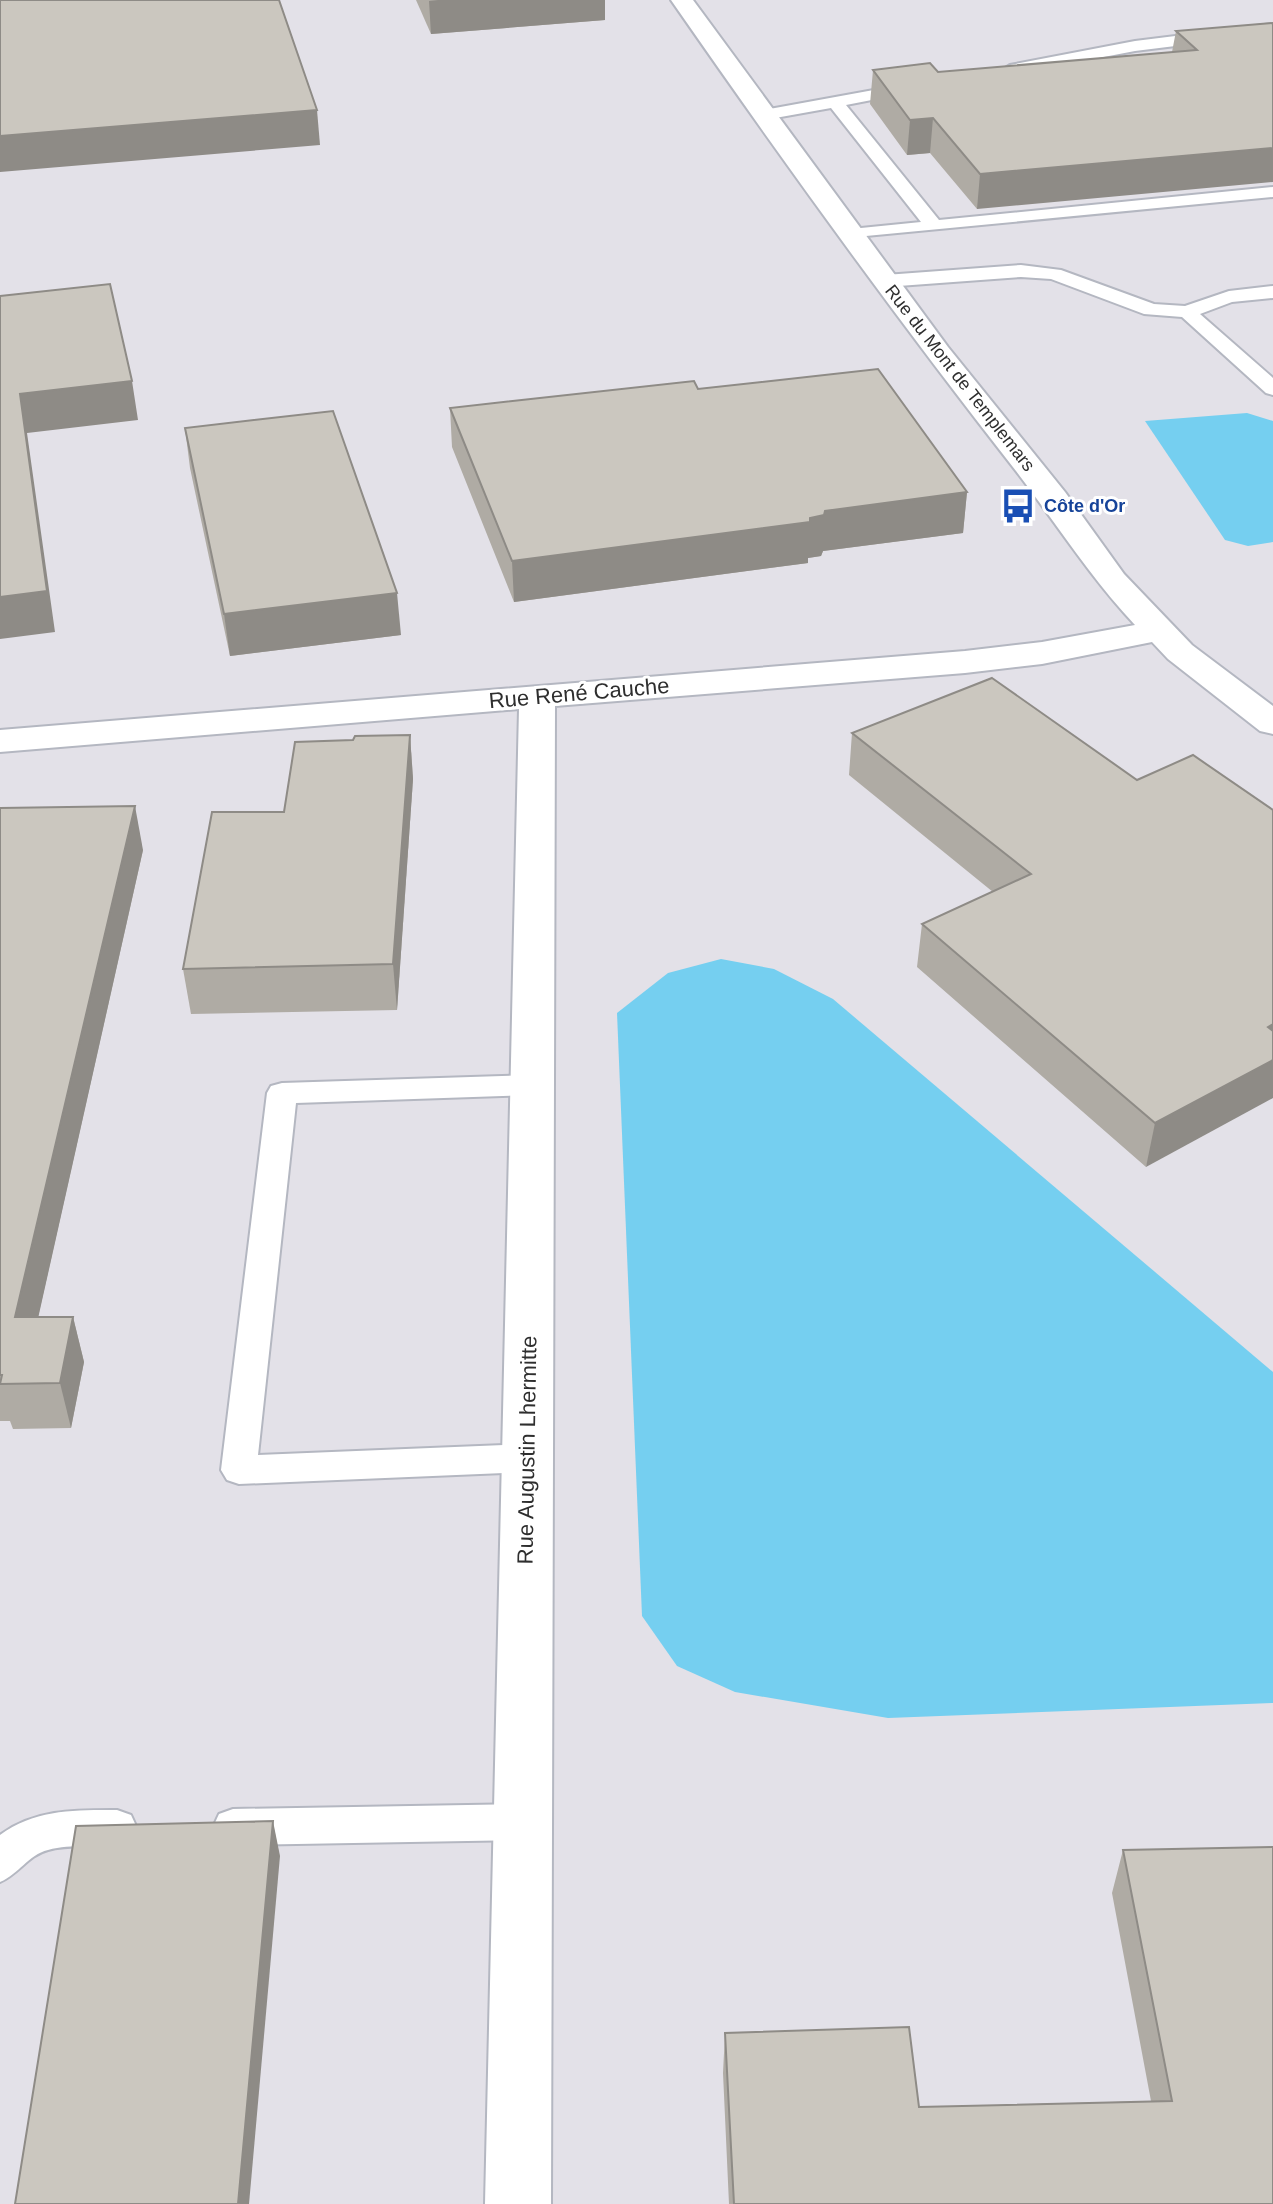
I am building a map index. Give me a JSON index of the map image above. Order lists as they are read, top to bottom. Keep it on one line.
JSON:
{"streets":{"street":["Rue du Mont de Templemars","Rue René Cauche","Rue Augustin Lhermitte"]},"crossings":[["Rue du Mont de Templemars","Rue René Cauche"],["Rue René Cauche","Rue Augustin Lhermitte"]],"places":{"bus stop":["Côte d'Or"]}}
